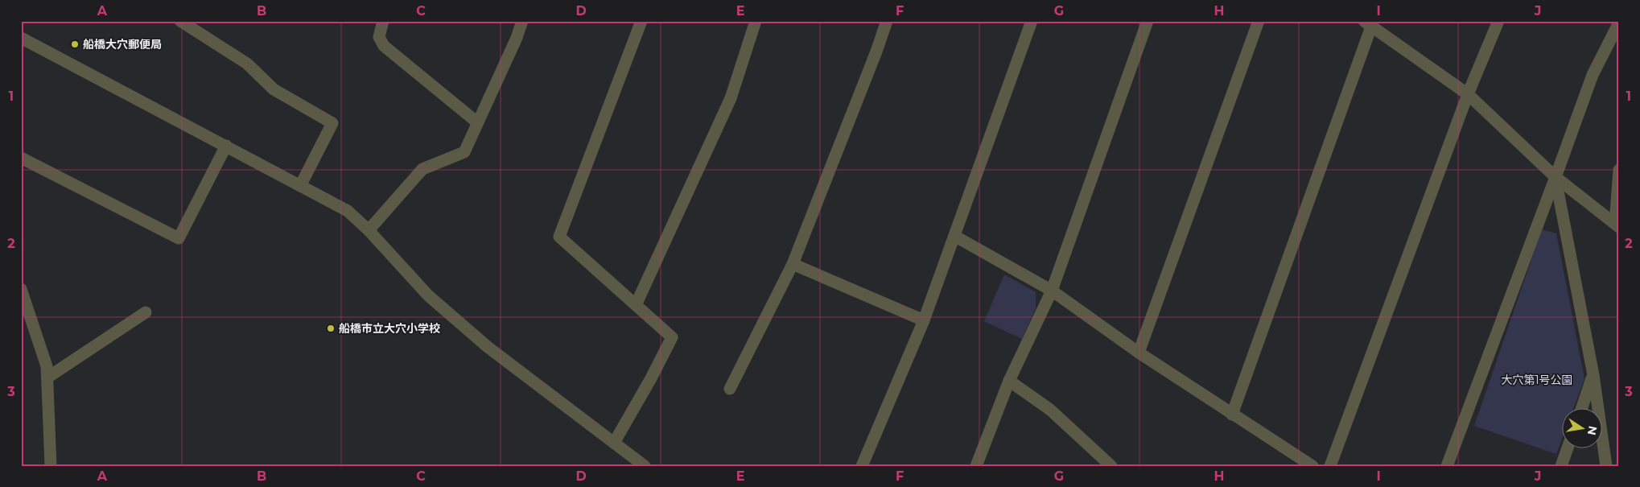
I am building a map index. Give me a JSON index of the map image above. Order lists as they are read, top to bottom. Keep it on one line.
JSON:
{"parks":["大穴第1号公園"],"places":["船橋大穴郵便局","船橋市立大穴小学校"],"north":"right","grid":{"columns":["A","B","C","D","E","F","G","H","I","J"],"rows":["1","2","3"]}}
